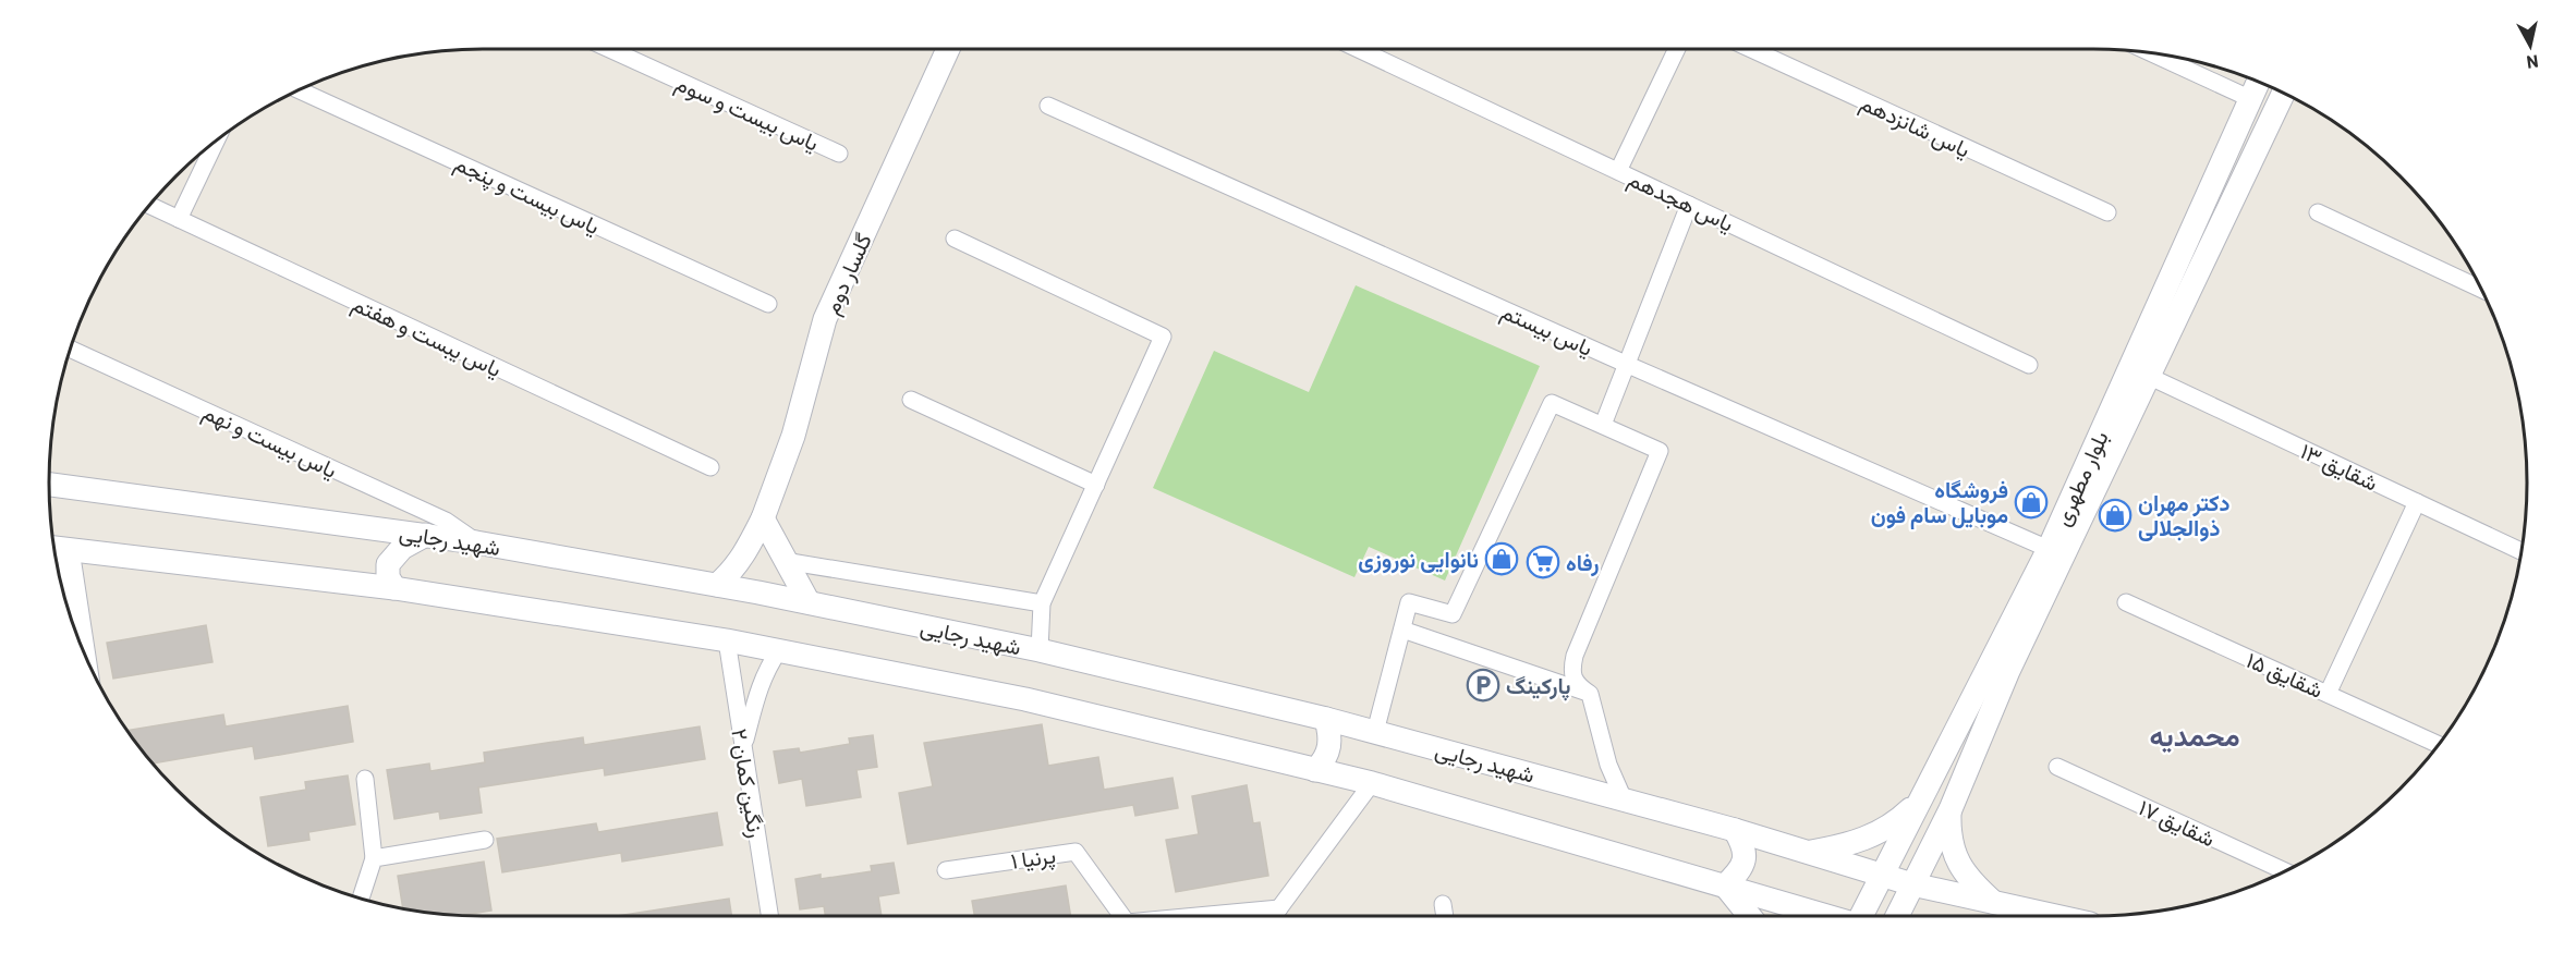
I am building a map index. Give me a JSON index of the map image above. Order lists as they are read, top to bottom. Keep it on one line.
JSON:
{"streets":{"street":["یاس بیست و سوم","یاس شانزدهم","یاس بیست و پنجم","یاس هجدهم","گلسار دوم","یاس بیستم","یاس یبست و هفتم","یاس بیست و نهم","شقایق ۱۳","بلوار مطهری","شهید رجایی","شقایق ۱۵","رنگین کمان ۲","شقایق ۱۷","پرنیا ۱"]},"crossings":[["گلسار دوم","شهید رجایی"],["یاس بیستم","بلوار مطهری"],["یاس بیست و نهم","شهید رجایی"],["شقایق ۱۳","بلوار مطهری"],["بلوار مطهری","شهید رجایی"]],"districts":["محمدیه"],"places":{"shop":["فروشگاه موبایل سام فون","دکتر مهران ذوالجلالی","نانوایی نوروزی"],"supermarket":["رفاه"],"parking":["پارکینگ"]},"north":"bottom"}
